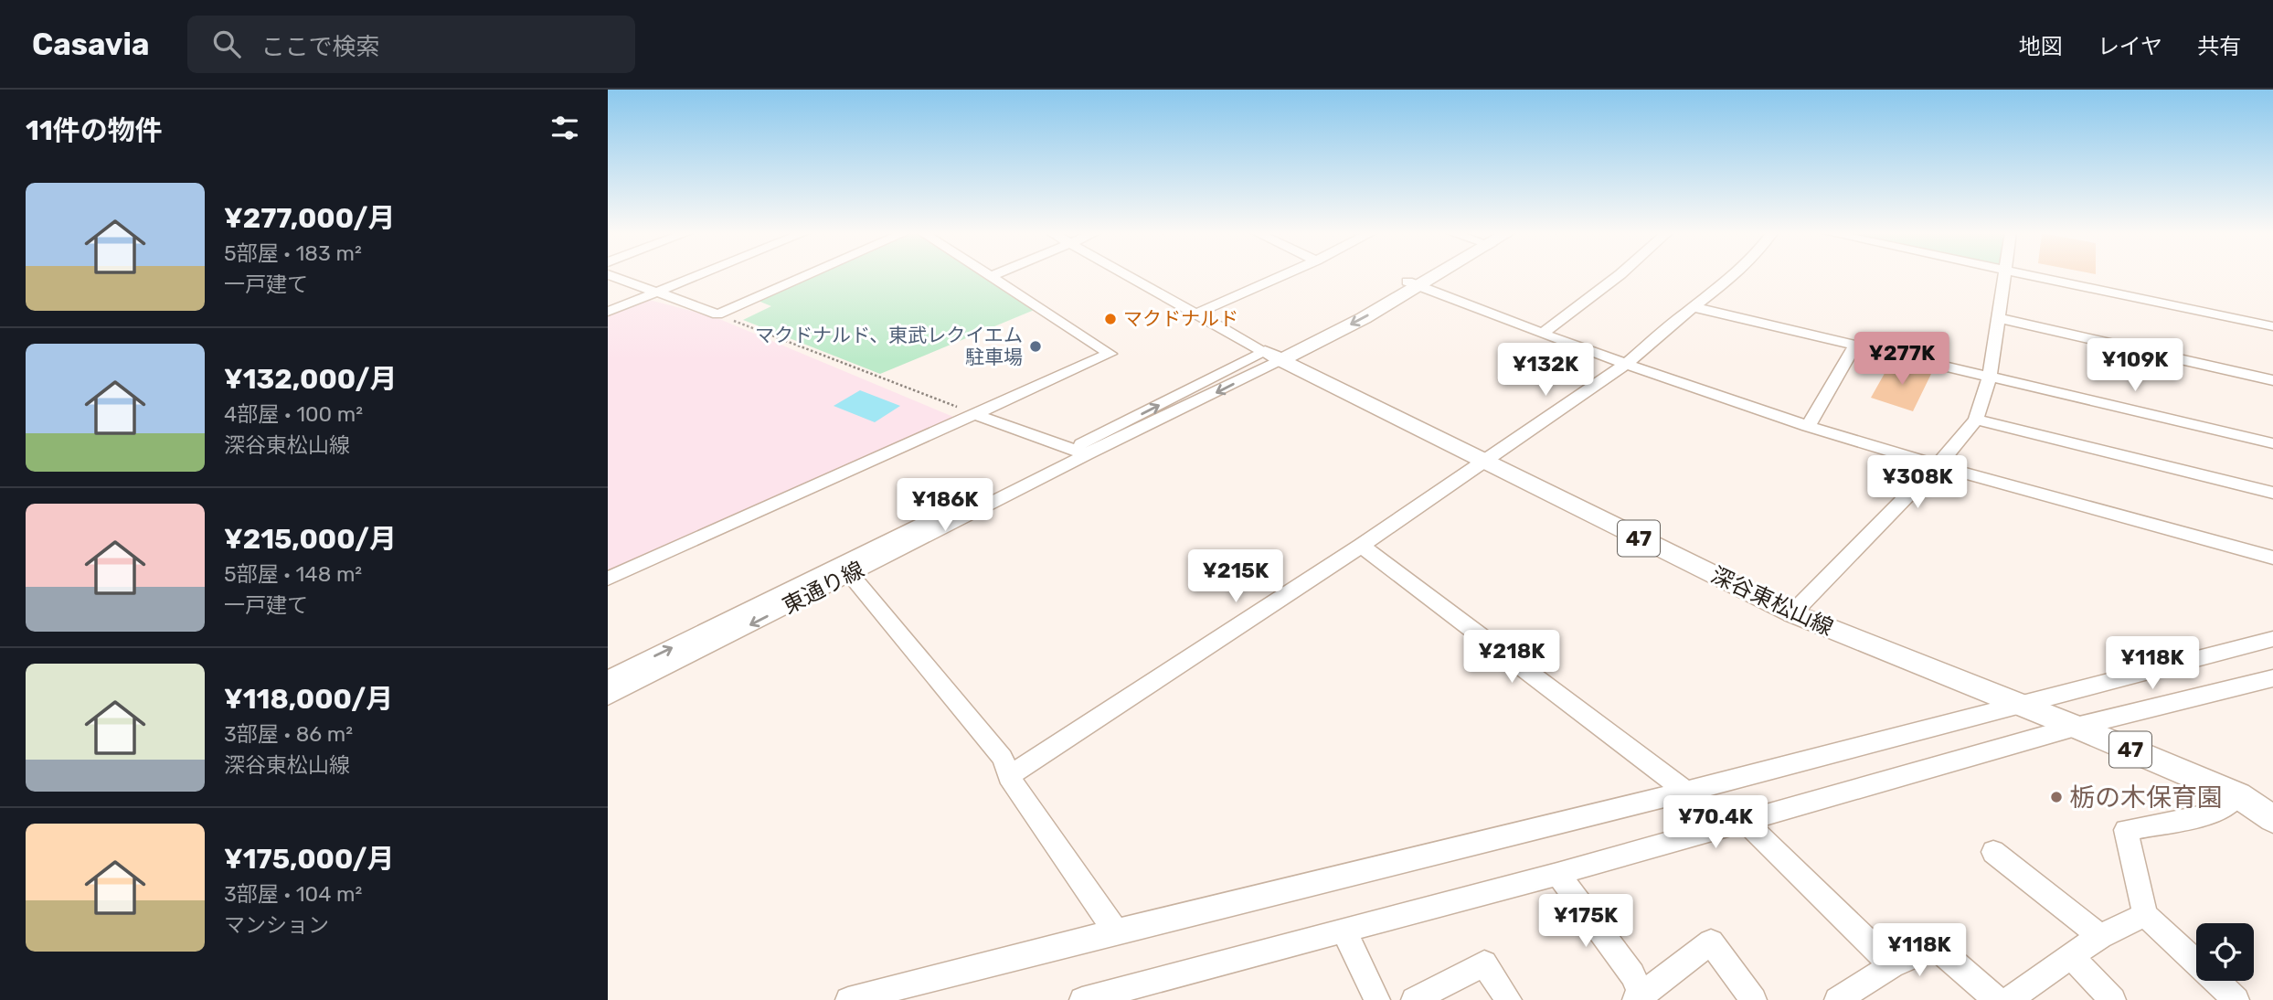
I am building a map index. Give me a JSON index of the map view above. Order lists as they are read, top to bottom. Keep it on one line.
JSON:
{"streets":{"main road":["47","深谷東松山線"],"street":["東通り線"]},"crossings":[["東通り線","深谷東松山線"]],"places":["マクドナルド","マクドナルド、東武レクイエム 駐車場","栃の木保育園"],"page":{"header":"Casavia","search":"ここで検索","nav":["地図","レイヤ","共有"],"heading":"11件の物件","list":[{"name":"¥277,000/月","note":"5部屋 · 183 m² · 一戸建て"},{"name":"¥132,000/月","note":"4部屋 · 100 m² · 深谷東松山線"},{"name":"¥215,000/月","note":"5部屋 · 148 m² · 一戸建て"},{"name":"¥118,000/月","note":"3部屋 · 86 m² · 深谷東松山線"},{"name":"¥175,000/月","note":"3部屋 · 104 m² · マンション"}],"price":["¥277K","¥109K","¥132K","¥308K","¥186K","¥215K","¥218K","¥118K","¥70.4K","¥175K","¥118K"]}}
